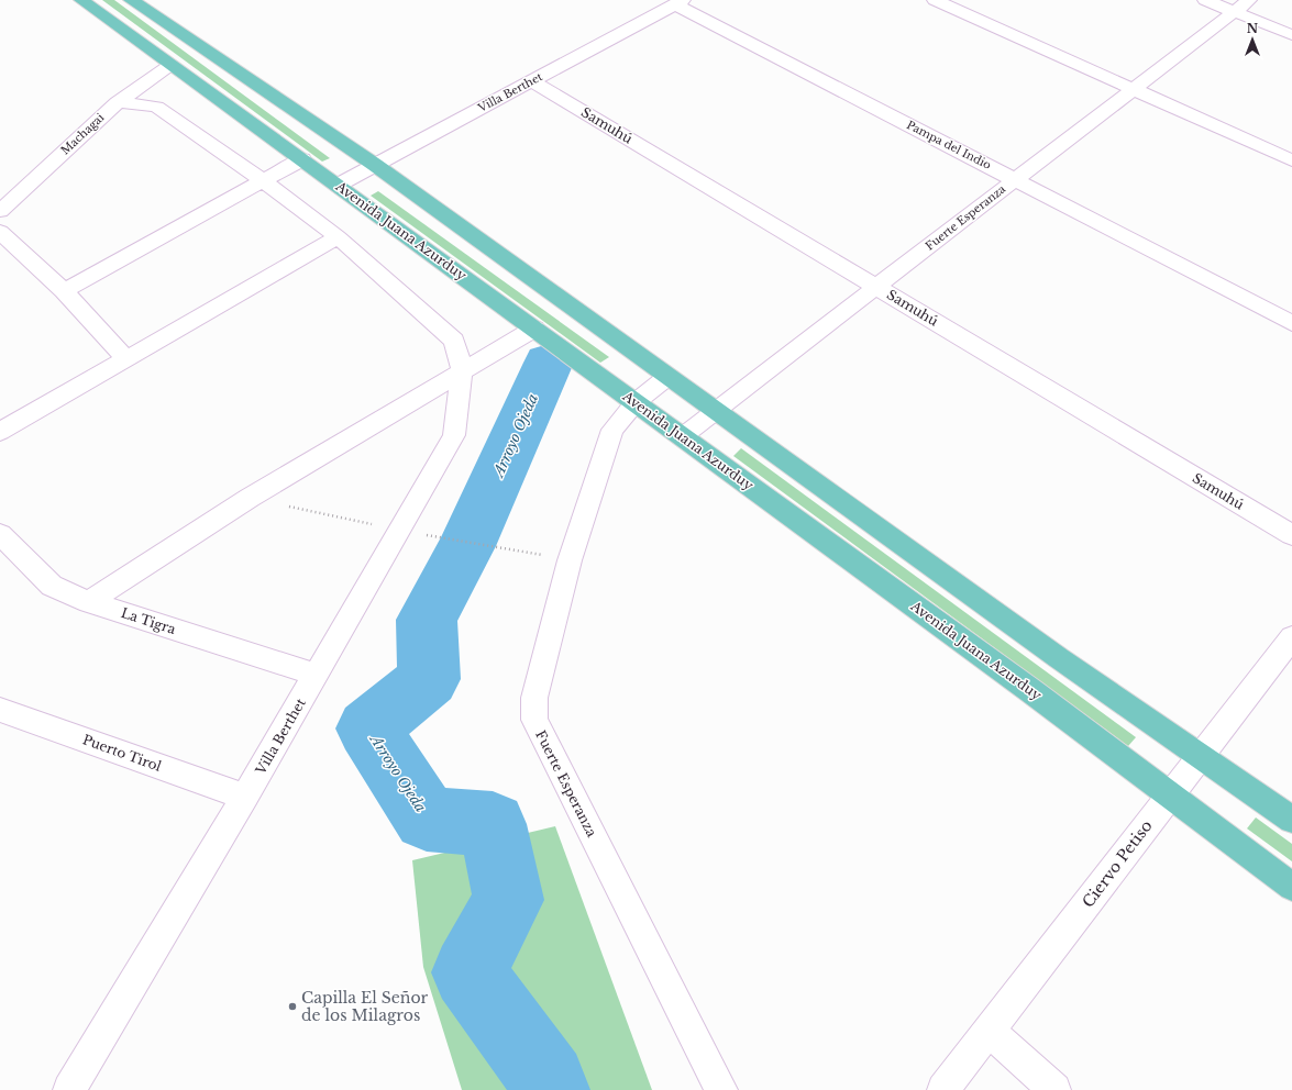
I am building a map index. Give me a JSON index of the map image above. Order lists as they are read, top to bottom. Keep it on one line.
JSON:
{"streets":{"main road":["Avenida Juana Azurduy"],"street":["Villa Berthet","Samuhú","Machagai","Pampa del Indio","Fuerte Esperanza","La Tigra","Puerto Tirol","Ciervo Petiso"]},"crossings":[["Villa Berthet","Samuhú"],["Villa Berthet","Pampa del Indio"],["Villa Berthet","Avenida Juana Azurduy"],["Villa Berthet","La Tigra"],["Villa Berthet","Puerto Tirol"],["Samuhú","Fuerte Esperanza"],["Machagai","Avenida Juana Azurduy"],["Pampa del Indio","Fuerte Esperanza"],["Fuerte Esperanza","Avenida Juana Azurduy"],["Avenida Juana Azurduy","Ciervo Petiso"]],"water":["Arroyo Ojeda"],"places":["Capilla El Señor de los Milagros"],"north":"top"}
